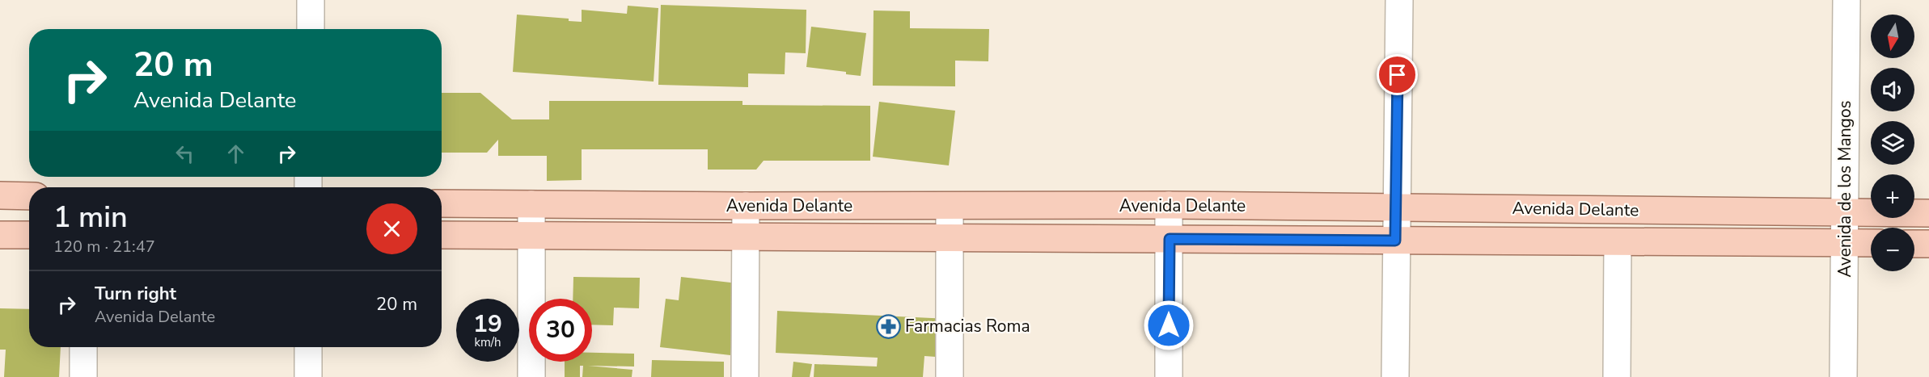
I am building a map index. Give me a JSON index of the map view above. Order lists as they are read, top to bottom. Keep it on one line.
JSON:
{"streets":{"main road":["Avenida Delante"],"street":["Avenida de los Mangos"]},"crossings":[["Avenida de los Mangos","Avenida Delante"]],"places":{"pharmacy":["Farmacias Roma"]},"north":"bottom","page":{"map_buttons":["+","−"],"turn":["20 m","Avenida Delante"],"heading":["1 min","120 m · 21:47"],"list":[{"name":"Turn right","note":"Avenida Delante","value":"20 m"}],"speed":"19 km/h","limit":"30"}}
